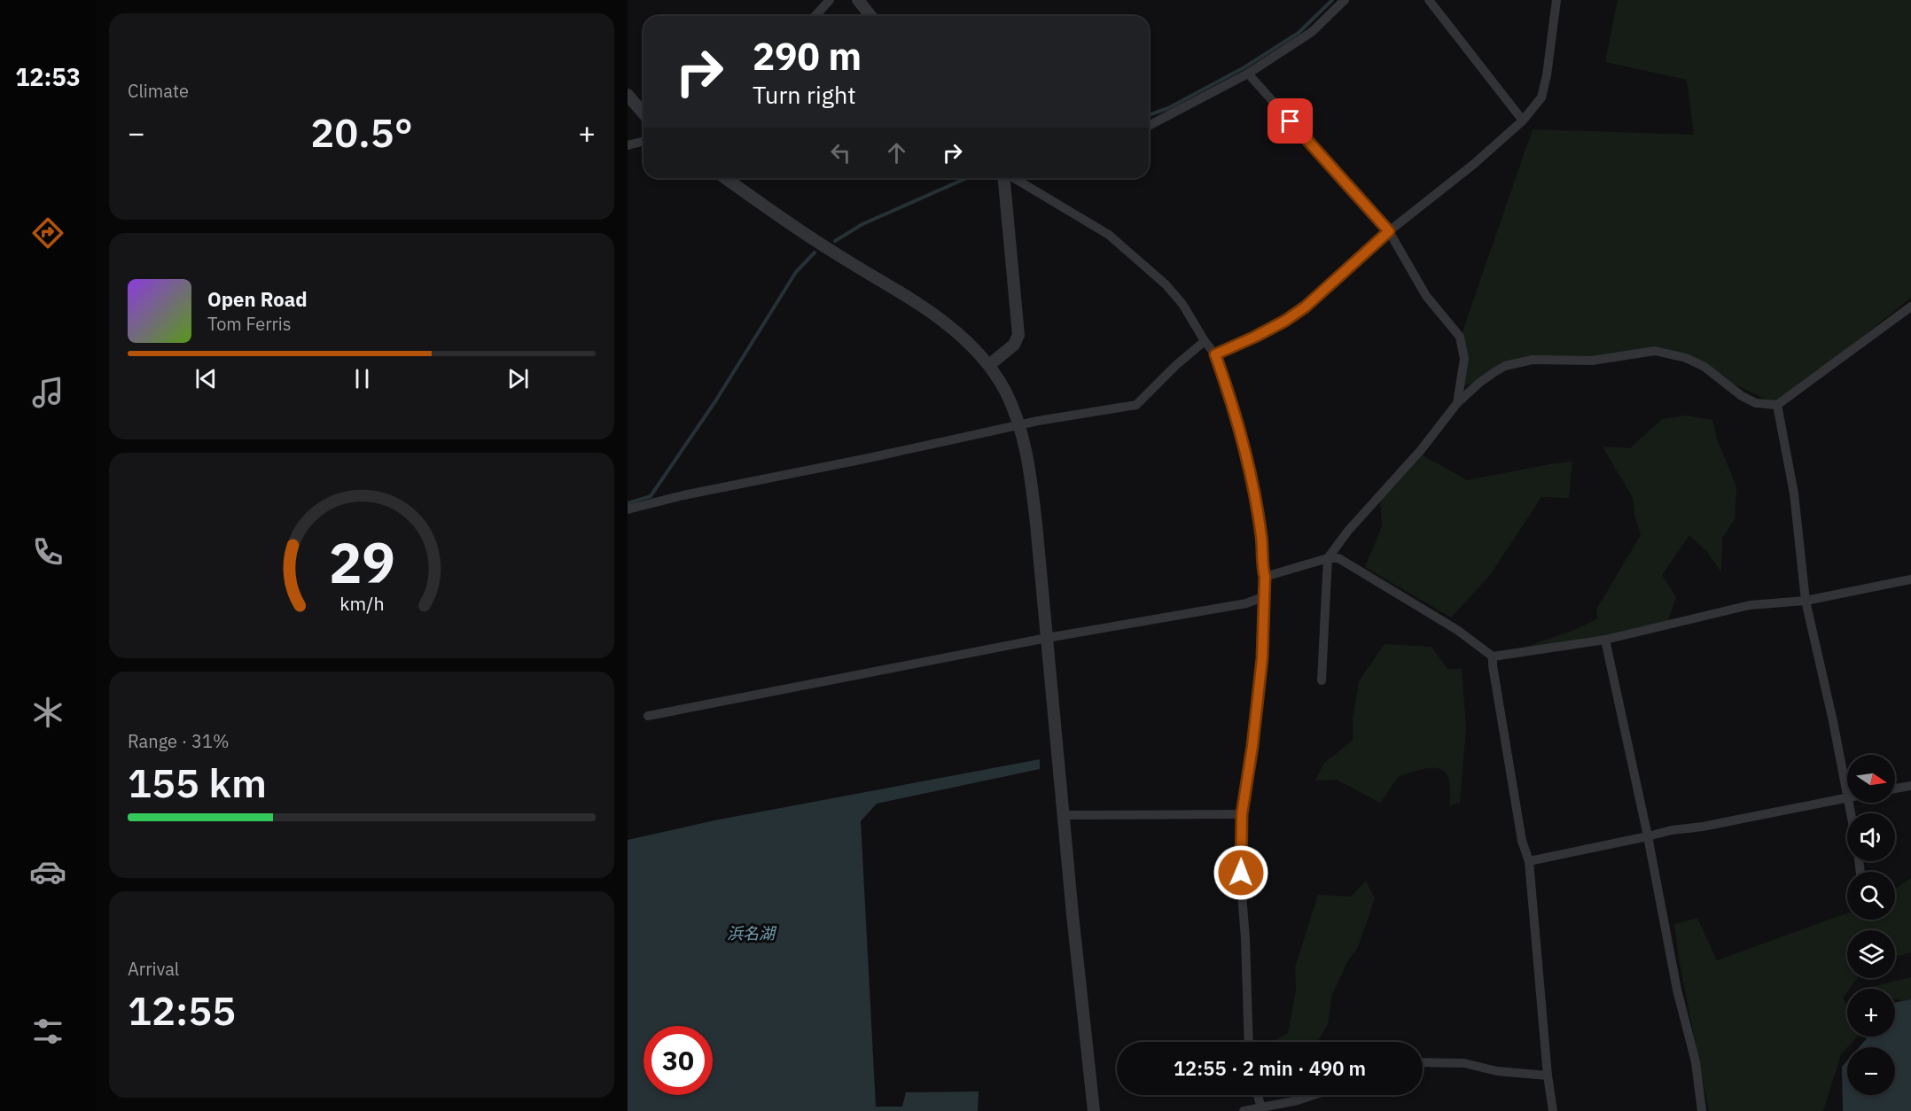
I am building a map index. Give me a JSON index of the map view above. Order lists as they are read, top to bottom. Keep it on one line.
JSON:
{"water":["浜名湖"],"north":"right","page":{"tabs":"12:53","tile":["Climate",["Range · 31%","155 km"],["Arrival","12:55"]],"turn":["290 m","Turn right"],"heat":["−","20.5°","+"],"song":["Open Road","Tom Ferris"],"map_buttons":["+","−"],"limit":"30","trip":"12:55 · 2 min · 490 m","gauge":["29","km/h"]}}
